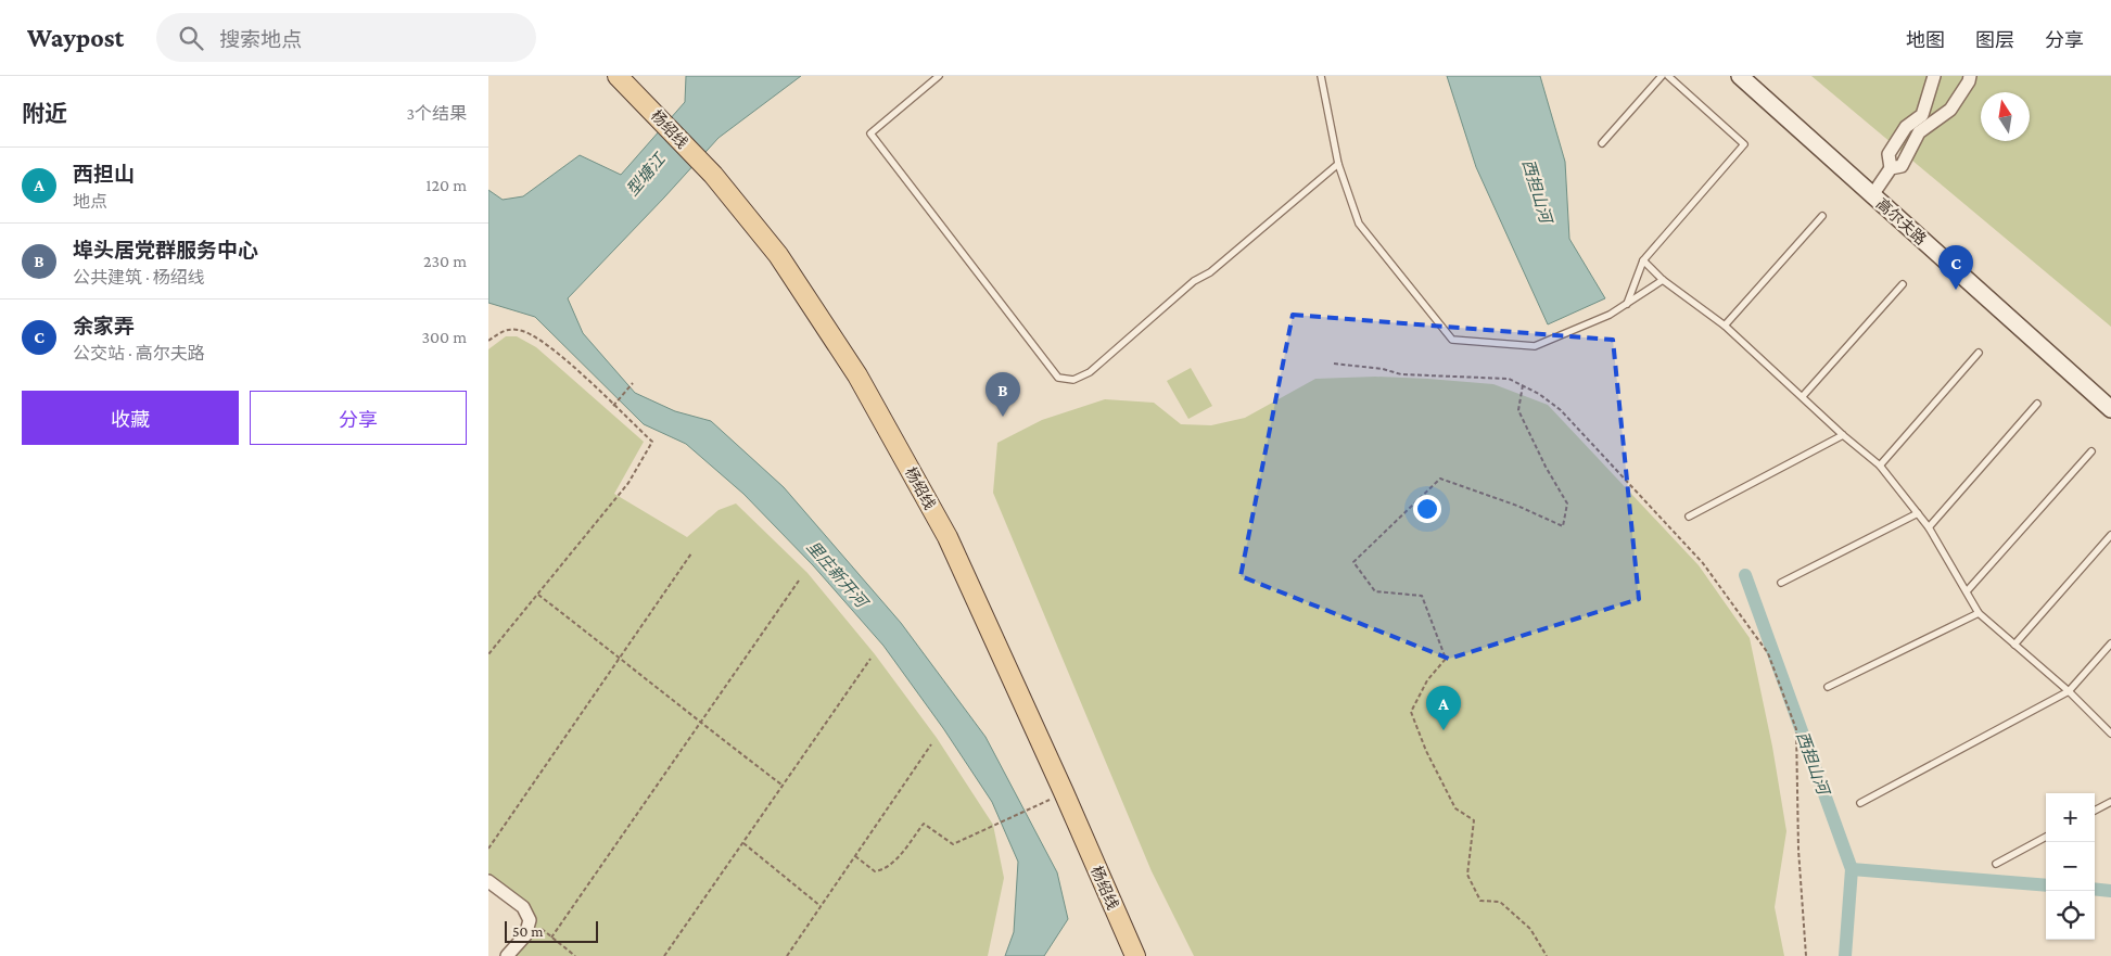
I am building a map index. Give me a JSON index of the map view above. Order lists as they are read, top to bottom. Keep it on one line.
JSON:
{"streets":{"main road":["杨绍线"],"street":["高尔夫路"]},"water":["型塘江","西担山河","里庄新开河"],"scale_bar":"50 m","north":"top","page":{"header":"Waypost","search":"搜索地点","nav":["地图","图层","分享"],"heading":["附近","3个结果"],"list":[{"mark":"A","name":"西担山","note":"地点","value":"120 m"},{"mark":"B","name":"埠头居党群服务中心","note":"公共建筑 · 杨绍线","value":"230 m"},{"mark":"C","name":"余家弄","note":"公交站 · 高尔夫路","value":"300 m"}],"pins":["C","B","A"],"buttons":["收藏","分享"],"map_buttons":["+","−"],"scale":"50 m"}}
